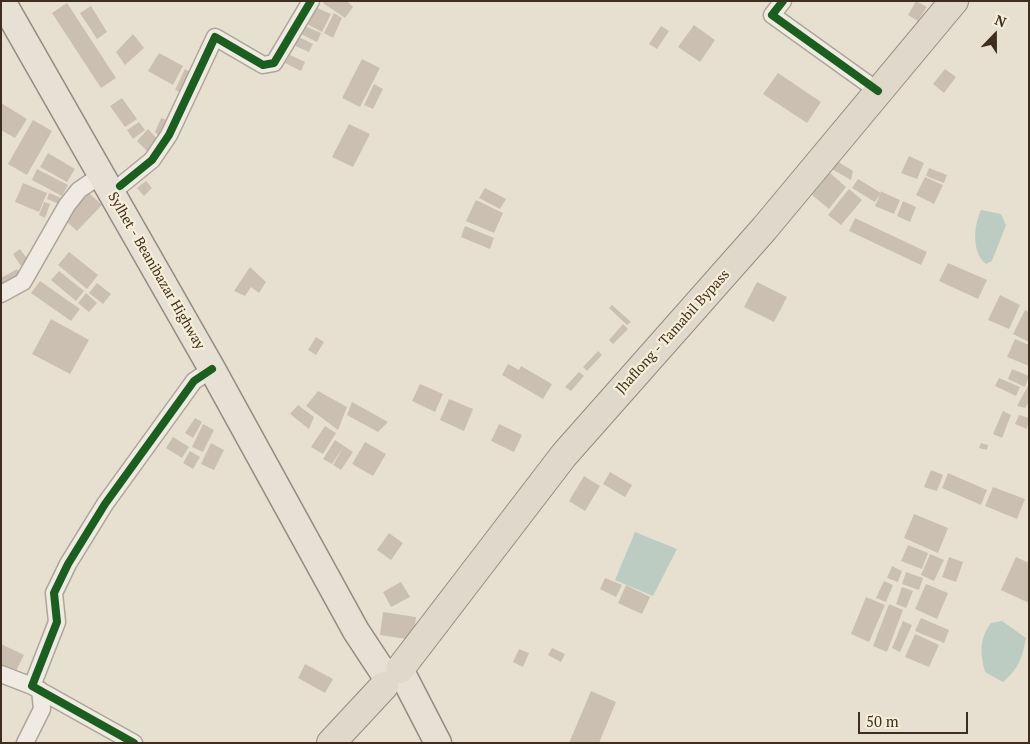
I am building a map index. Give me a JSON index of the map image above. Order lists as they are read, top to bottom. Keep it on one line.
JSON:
{"streets":{"highway":["Jhaflong - Tamabil Bypass"],"main road":["Sylhet - Beanibazar Highway"]},"crossings":[["Sylhet - Beanibazar Highway","Jhaflong - Tamabil Bypass"]],"scale_bar":"50 m","north":"top"}
